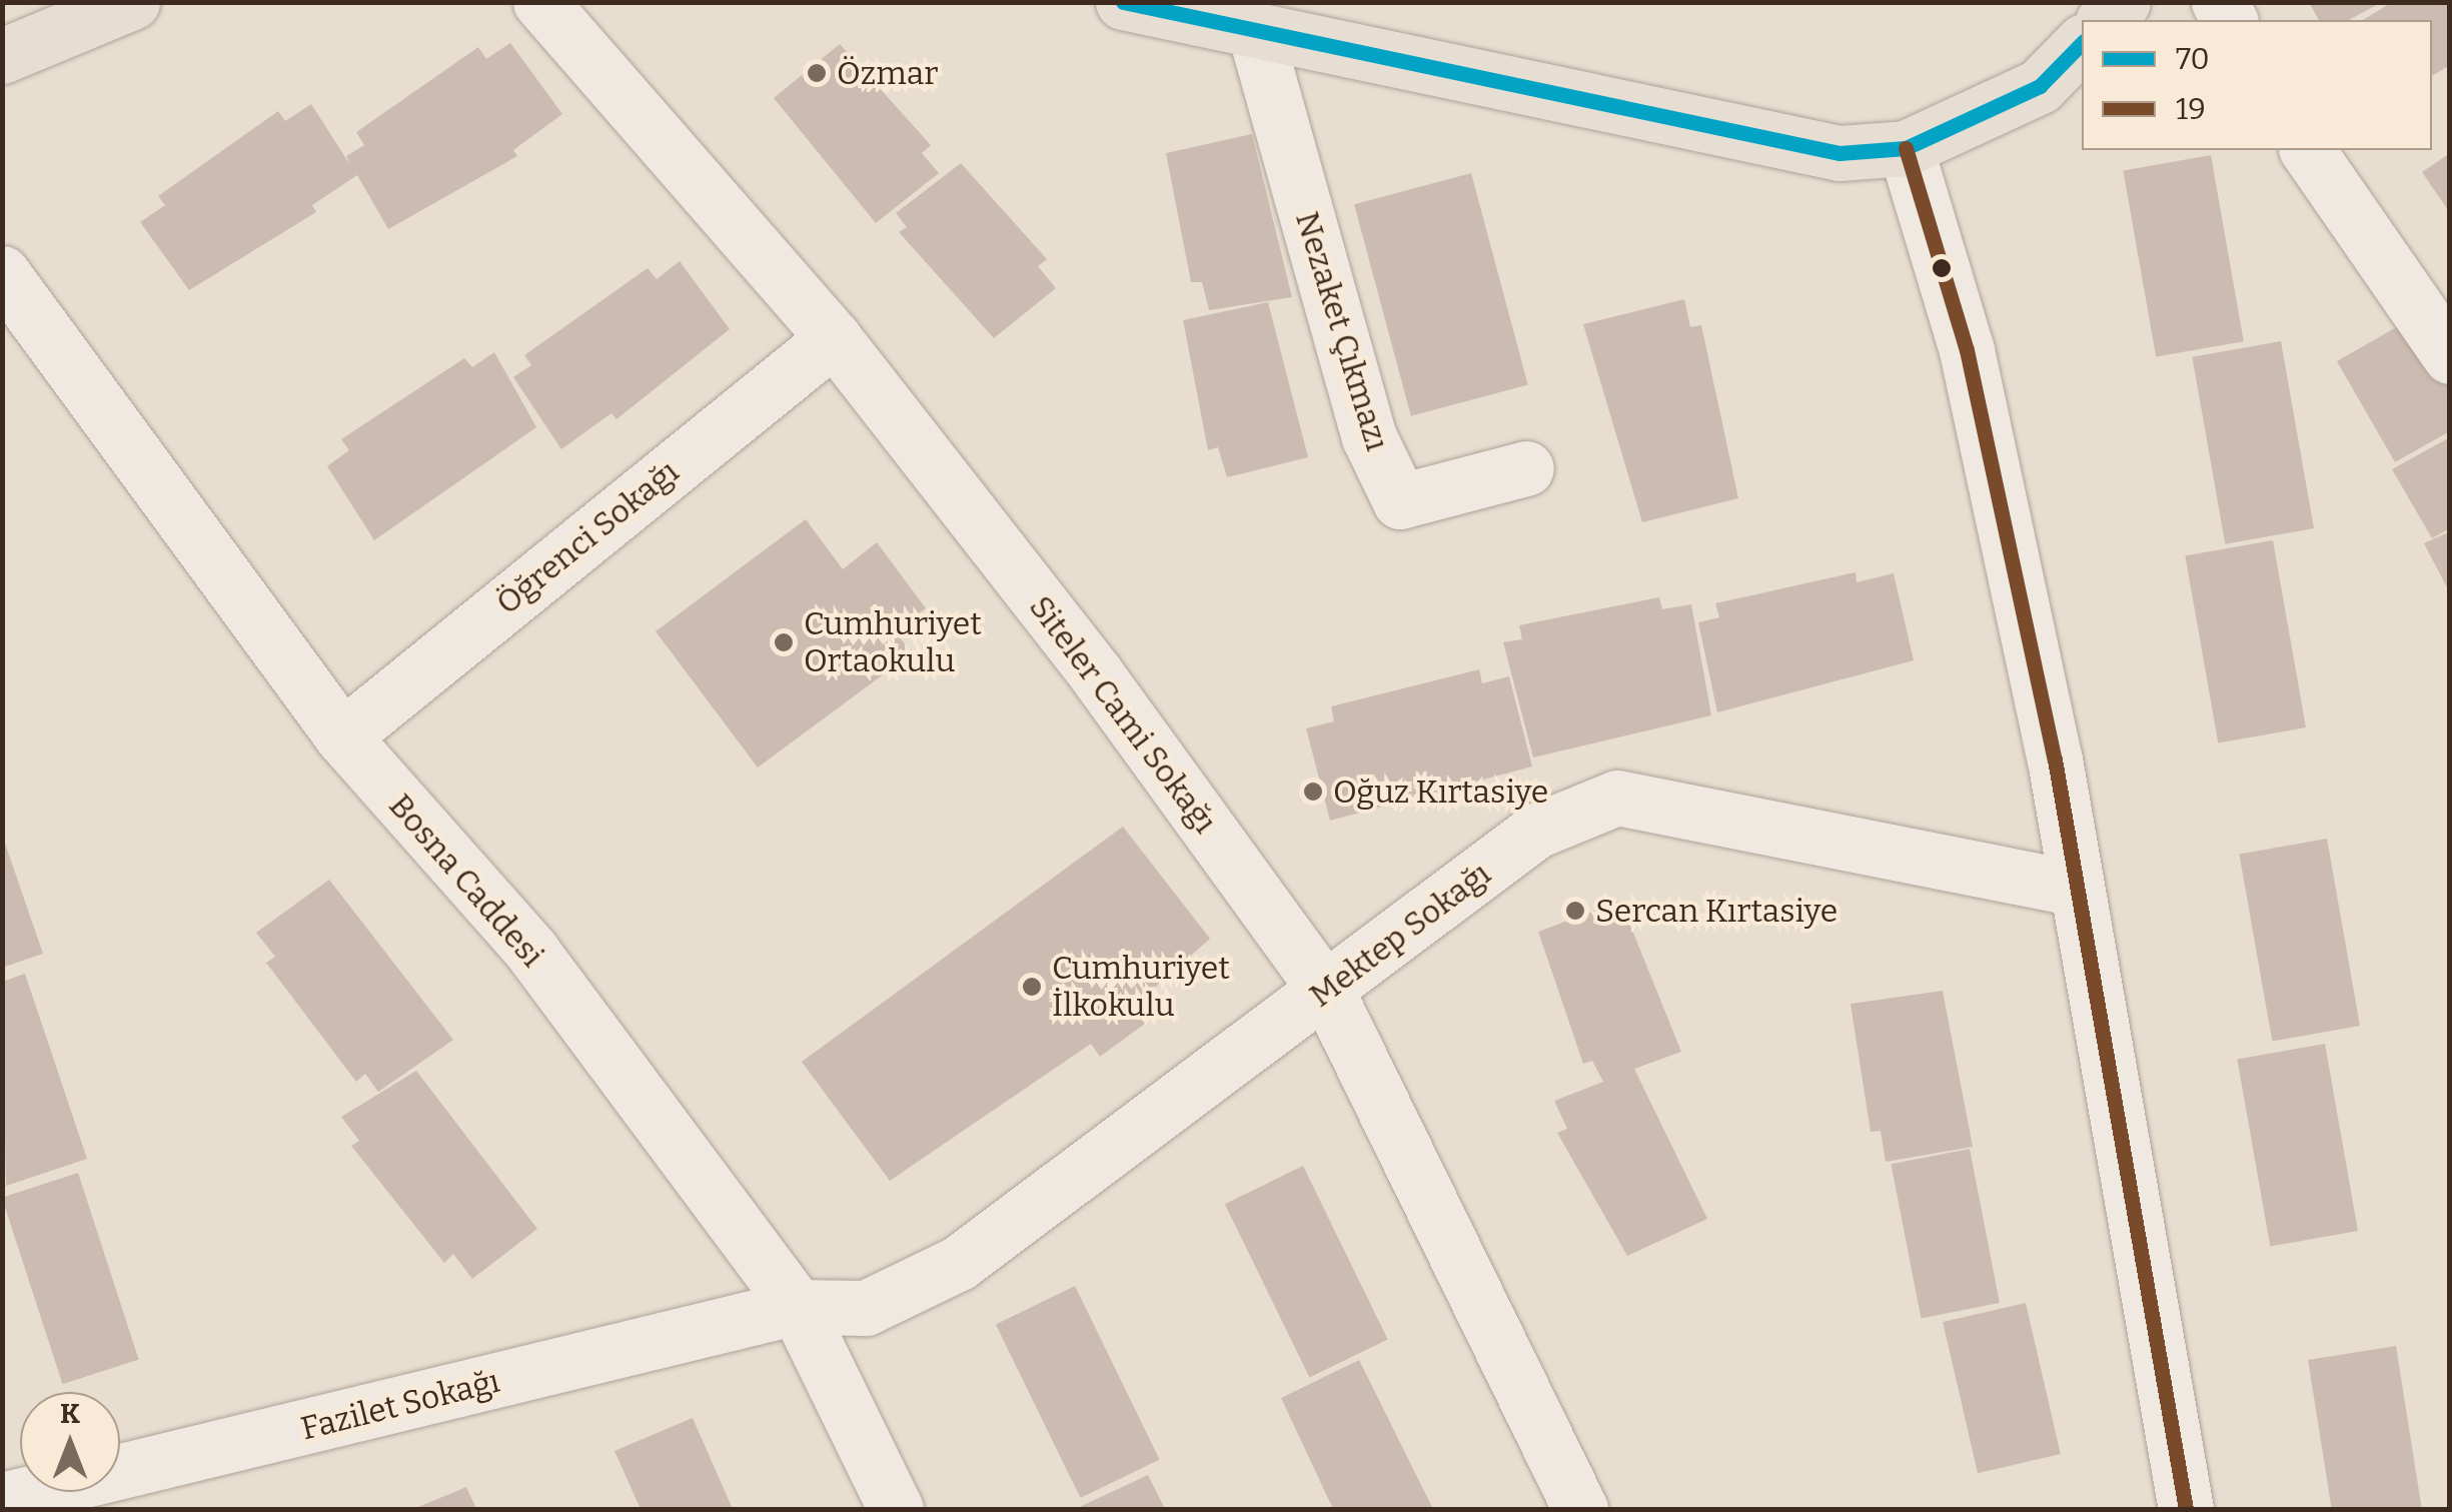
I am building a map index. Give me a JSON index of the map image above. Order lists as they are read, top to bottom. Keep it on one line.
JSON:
{"streets":{"street":["Nezaket Çıkmazı","Öğrenci Sokağı","Siteler Cami Sokağı","Bosna Caddesi","Mektep Sokağı","Fazilet Sokağı"]},"crossings":[["Öğrenci Sokağı","Siteler Cami Sokağı"],["Öğrenci Sokağı","Bosna Caddesi"],["Siteler Cami Sokağı","Mektep Sokağı"],["Bosna Caddesi","Mektep Sokağı"],["Bosna Caddesi","Fazilet Sokağı"],["Mektep Sokağı","Fazilet Sokağı"]],"places":["Özmar","Cumhuriyet Ortaokulu","Oğuz Kırtasiye","Sercan Kırtasiye","Cumhuriyet İlkokulu"],"lines":["transit line 70","transit line 19"],"legend":["70","19"],"north":"top"}
